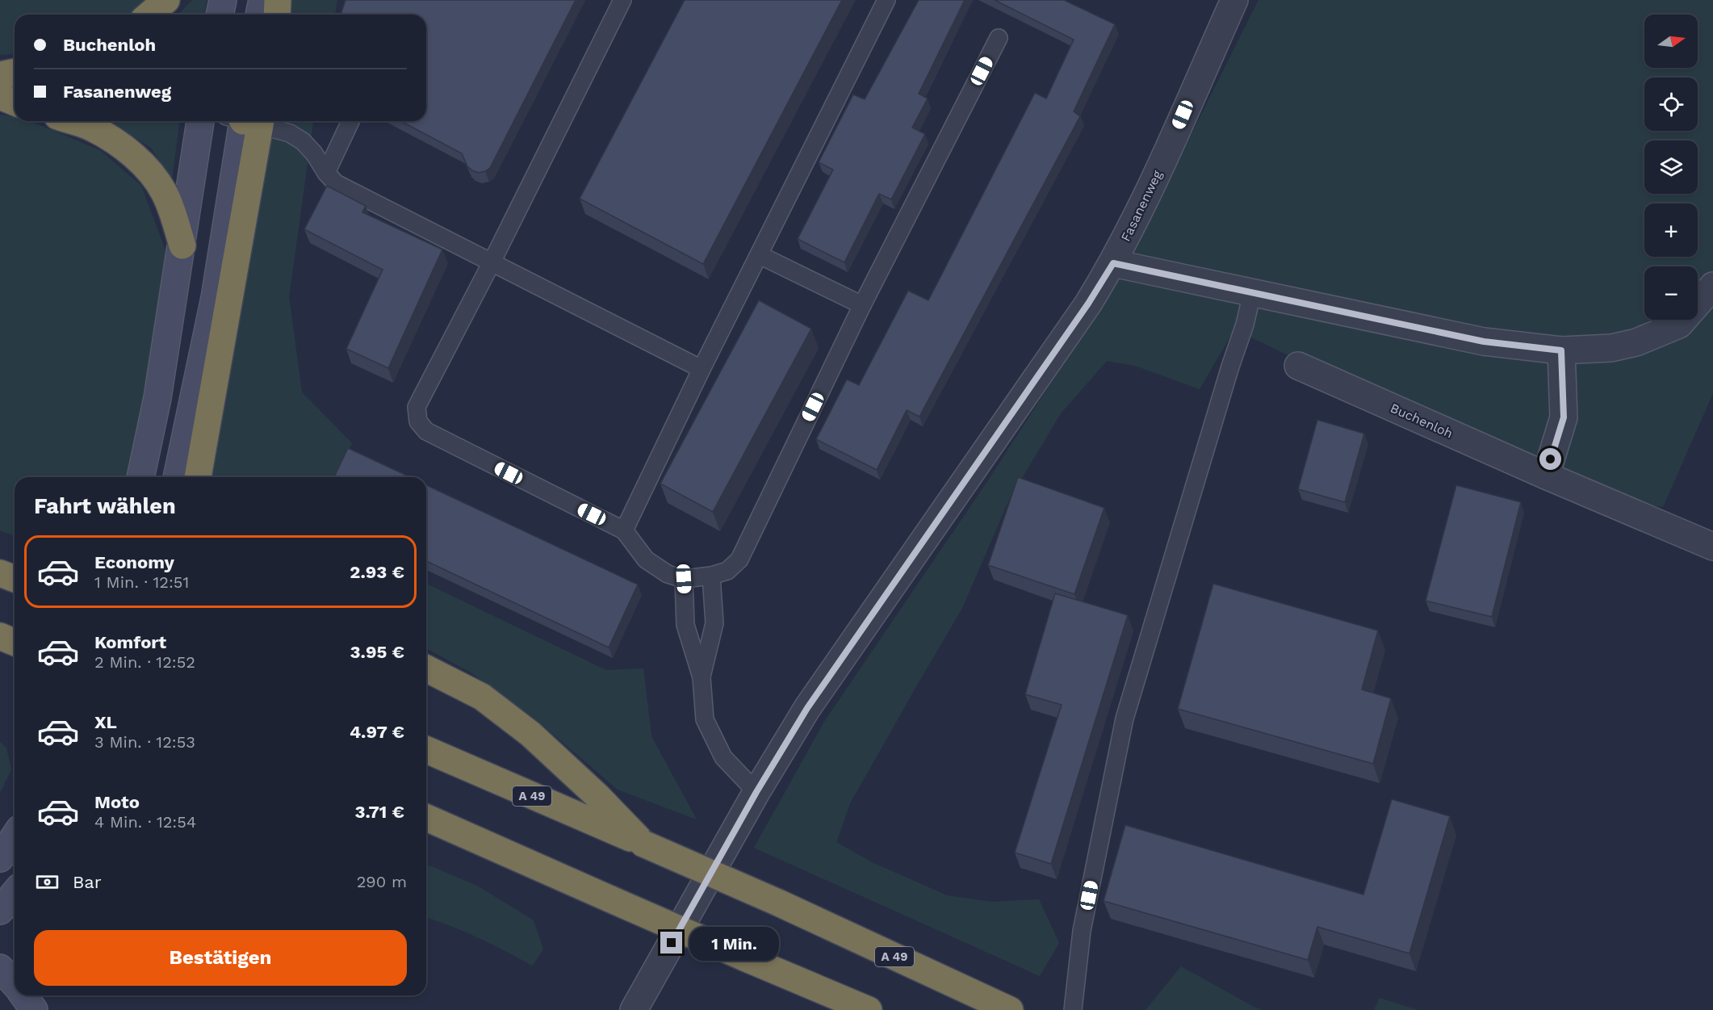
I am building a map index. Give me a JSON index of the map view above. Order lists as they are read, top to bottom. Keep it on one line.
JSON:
{"streets":{"highway":["A 49"],"street":["Fasanenweg","Buchenloh"]},"north":"right","page":{"map_buttons":["+","−"],"banner":["Buchenloh","Fasanenweg"],"heading":"Fahrt wählen","list":[{"name":"Economy","note":"1 Min. · 12:51","value":"2.93 €"},{"name":"Komfort","note":"2 Min. · 12:52","value":"3.95 €"},{"name":"XL","note":"3 Min. · 12:53","value":"4.97 €"},{"name":"Moto","note":"4 Min. · 12:54","value":"3.71 €"}],"pay":["Bar","290 m"],"buttons":"Bestätigen","bubble":"1 Min."}}
